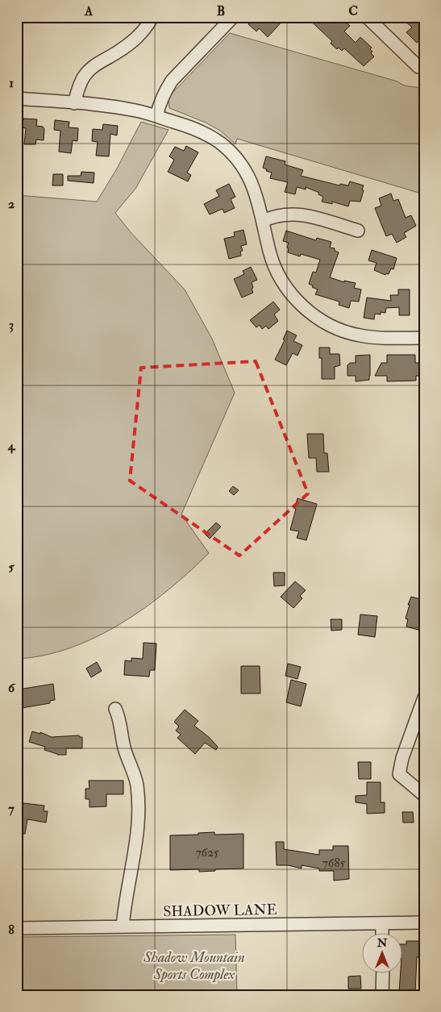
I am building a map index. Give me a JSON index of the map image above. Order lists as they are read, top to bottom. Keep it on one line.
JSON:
{"streets":{"street":["SHADOW LANE"]},"parks":["Shadow Mountain Sports Complex"],"house_numbers":["7625","7685"],"north":"top","grid":{"columns":["A","B","C"],"rows":["1","2","3","4","5","6","7","8"]}}
